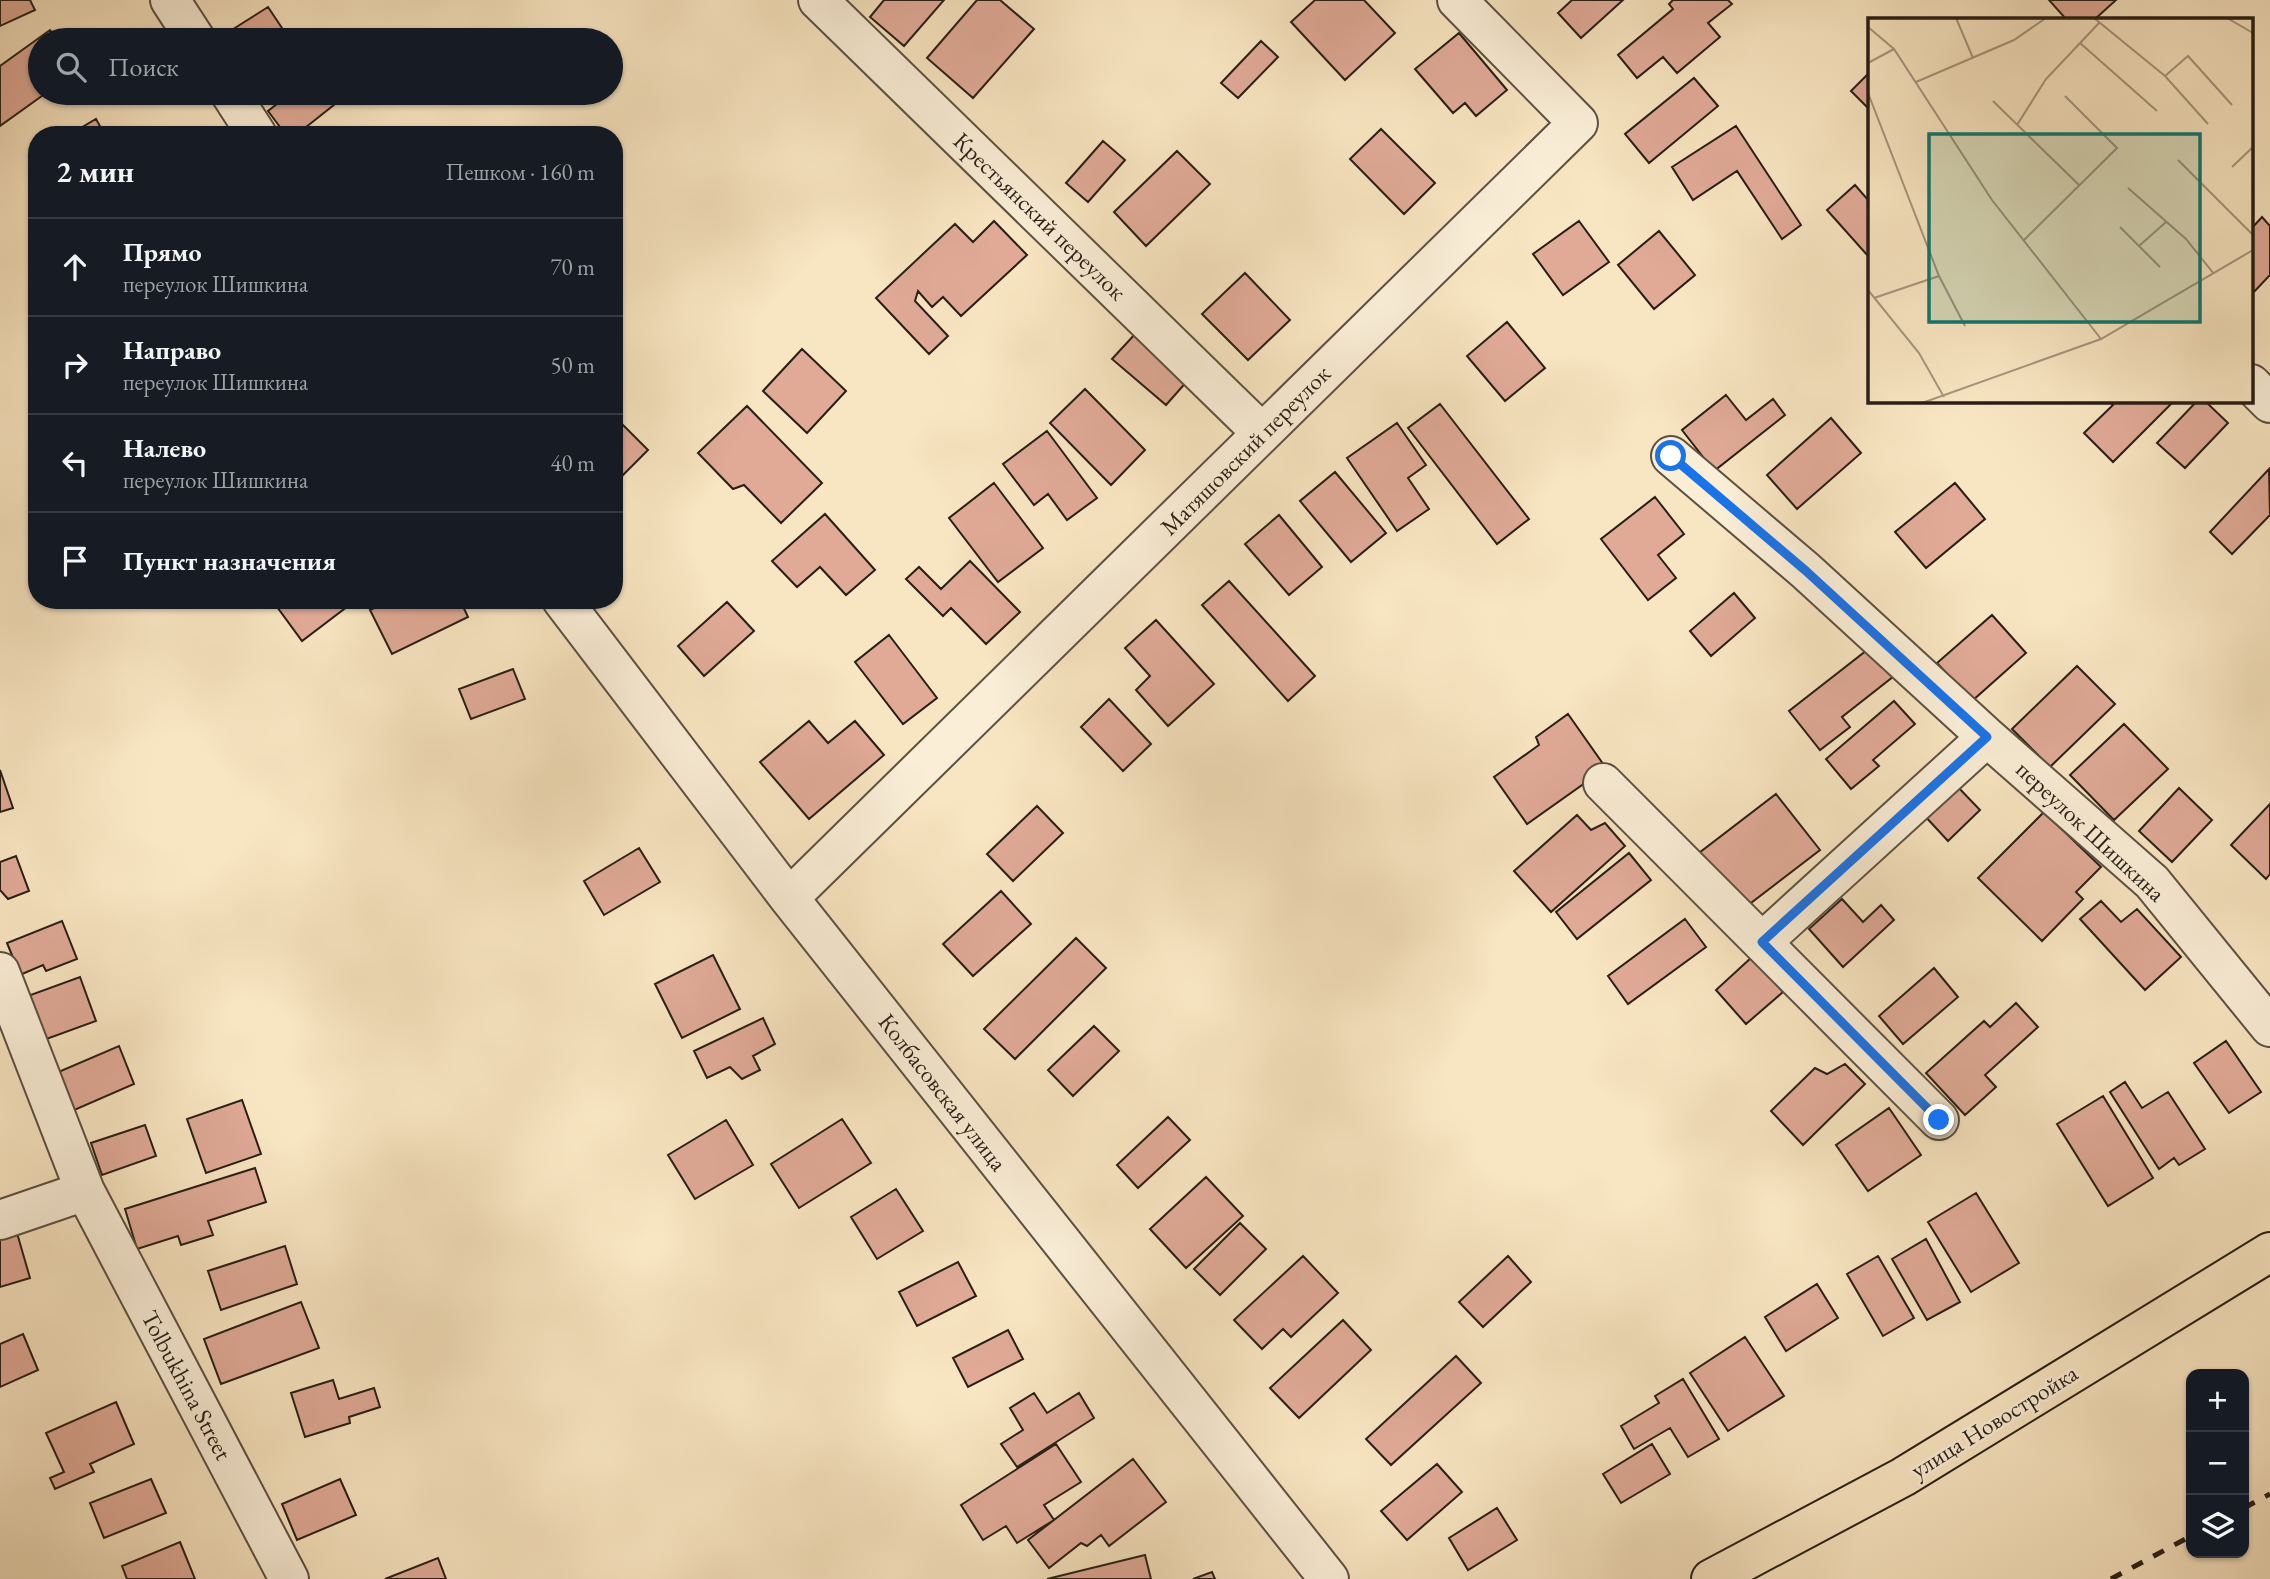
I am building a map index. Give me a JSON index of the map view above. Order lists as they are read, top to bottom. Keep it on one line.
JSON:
{"streets":{"main road":["улица Новостройка"],"street":["Крестьянский переулок","Матяшовский переулок","переулок Шишкина","Колбасовская улица","Tolbukhina Street"]},"crossings":[["Крестьянский переулок","Матяшовский переулок"],["Матяшовский переулок","Колбасовская улица"]],"page":{"search":"Поиск","heading":["2 мин","Пешком · 160 m"],"list":[["Прямо","переулок Шишкина","70 m"],["Направо","переулок Шишкина","50 m"],["Налево","переулок Шишкина","40 m"],"Пункт назначения"],"map_buttons":["+","−"]}}
